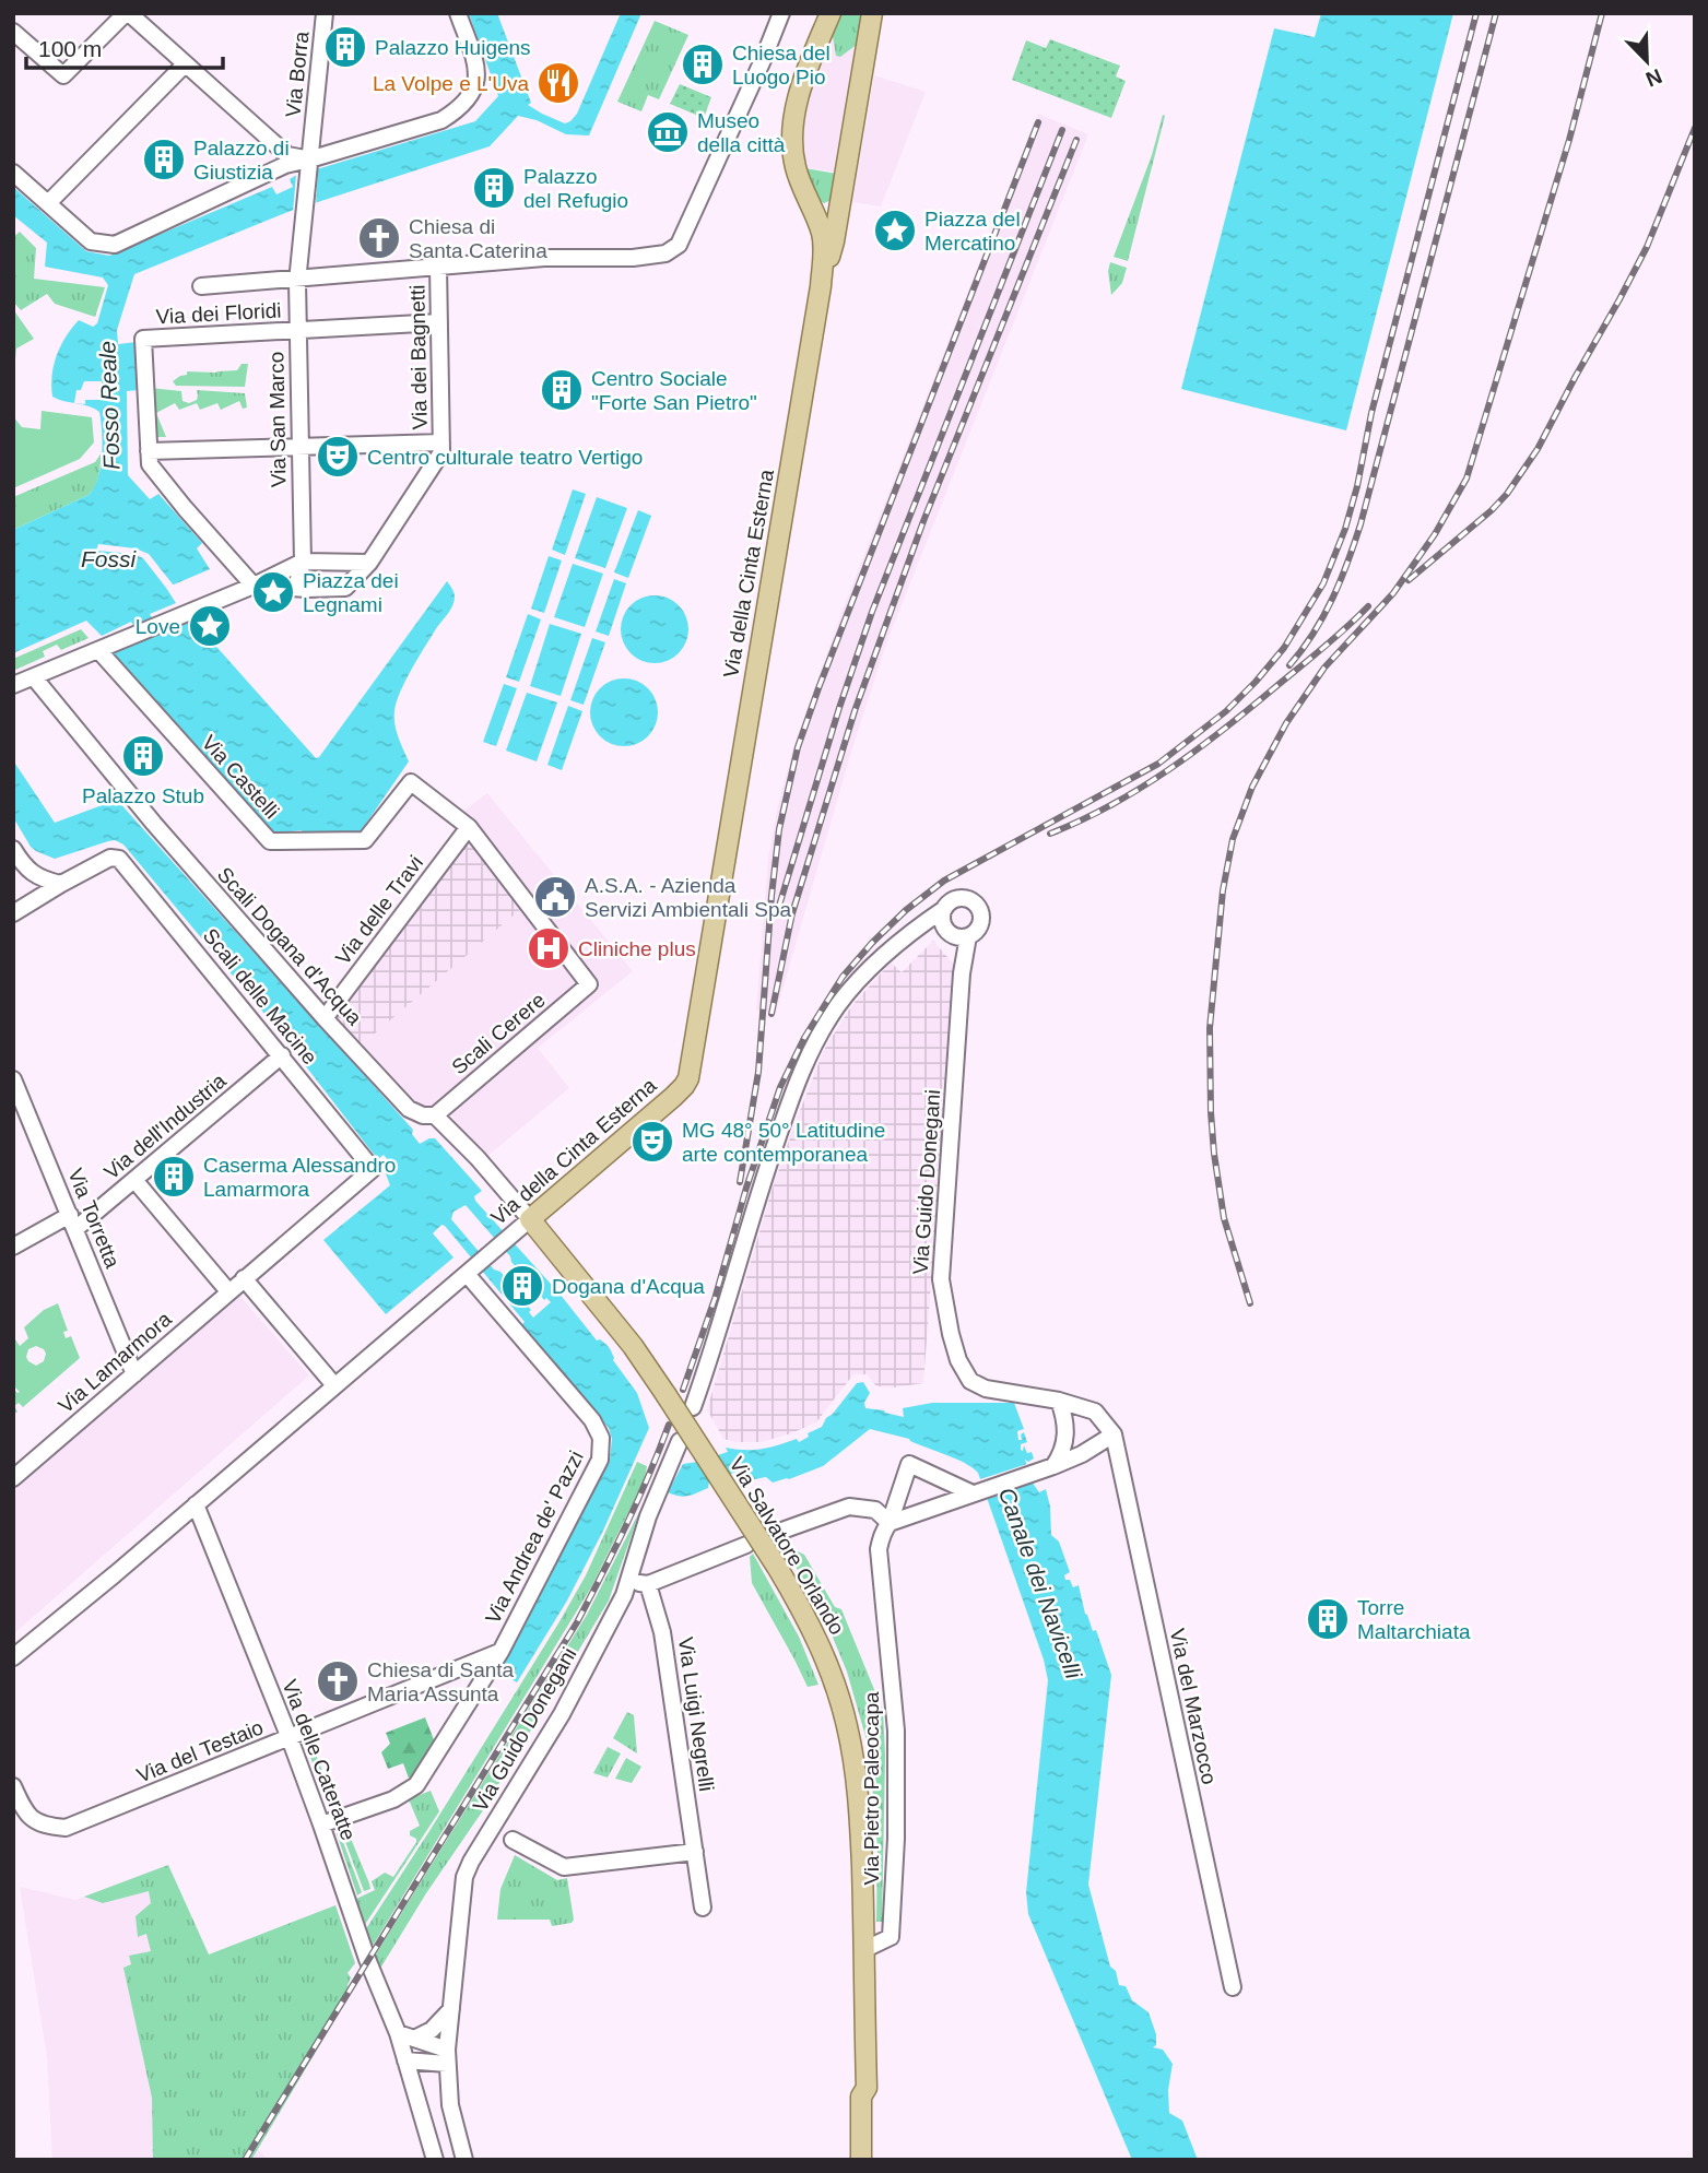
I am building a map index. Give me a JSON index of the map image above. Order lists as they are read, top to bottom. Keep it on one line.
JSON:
{"streets":{"main road":["Via della Cinta Esterna","Via Salvatore Orlando"],"street":["Via Borra","Via dei Floridi","Via dei Bagnetti","Via San Marco","Via Castelli","Via delle Travi","Scali Dogana d'Acqua","Scali delle Macine","Scali Cerere","Via dell'Industria","Via Guido Donegani","Via Torretta","Via Lamarmora","Via Andrea de' Pazzi","Via del Marzocco","Via Luigi Negrelli","Via del Testaio","Via delle Cateratte","Via Pietro Paleocapa"]},"crossings":[["Via Borra","Via San Marco"],["Via dei Floridi","Via dei Bagnetti"],["Via dei Floridi","Via San Marco"],["Via della Cinta Esterna","Scali Dogana d'Acqua"],["Via della Cinta Esterna","Via Andrea de' Pazzi"],["Via della Cinta Esterna","Via Salvatore Orlando"],["Via della Cinta Esterna","Via delle Cateratte"],["Via Castelli","Via delle Travi"],["Via Castelli","Scali Cerere"],["Via delle Travi","Scali Dogana d'Acqua"],["Via delle Travi","Scali Cerere"],["Scali Dogana d'Acqua","Scali Cerere"],["Scali Dogana d'Acqua","Via Salvatore Orlando"],["Scali delle Macine","Via dell'Industria"],["Scali delle Macine","Via Lamarmora"],["Via dell'Industria","Via Torretta"],["Via Torretta","Via Lamarmora"],["Via Andrea de' Pazzi","Via del Testaio"],["Via Andrea de' Pazzi","Via delle Cateratte"],["Via Salvatore Orlando","Via Pietro Paleocapa"],["Via del Testaio","Via delle Cateratte"]],"water":["Fosso Reale","Fossi","Canale dei Navicelli"],"places":{"building":["Palazzo Huigens","Chiesa del Luogo Pio","Palazzo di Giustizia","Palazzo del Refugio","Centro Sociale \"Forte San Pietro\"","Palazzo Stub","Caserma Alessandro Lamarmora","Dogana d'Acqua","Torre Maltarchiata"],"restaurant":["La Volpe e L'Uva"],"museum":["Museo della città"],"place":["Piazza del Mercatino","Piazza dei Legnami","Love"],"church":["Chiesa di Santa Caterina","Chiesa di Santa Maria Assunta"],"theatre":["Centro culturale teatro Vertigo","MG 48° 50° Latitudine arte contemporanea"],"public building":["A.S.A. - Azienda Servizi Ambientali Spa"],"hospital":["Cliniche plus"]},"scale_bar":"100 m","north":"bottom right"}
